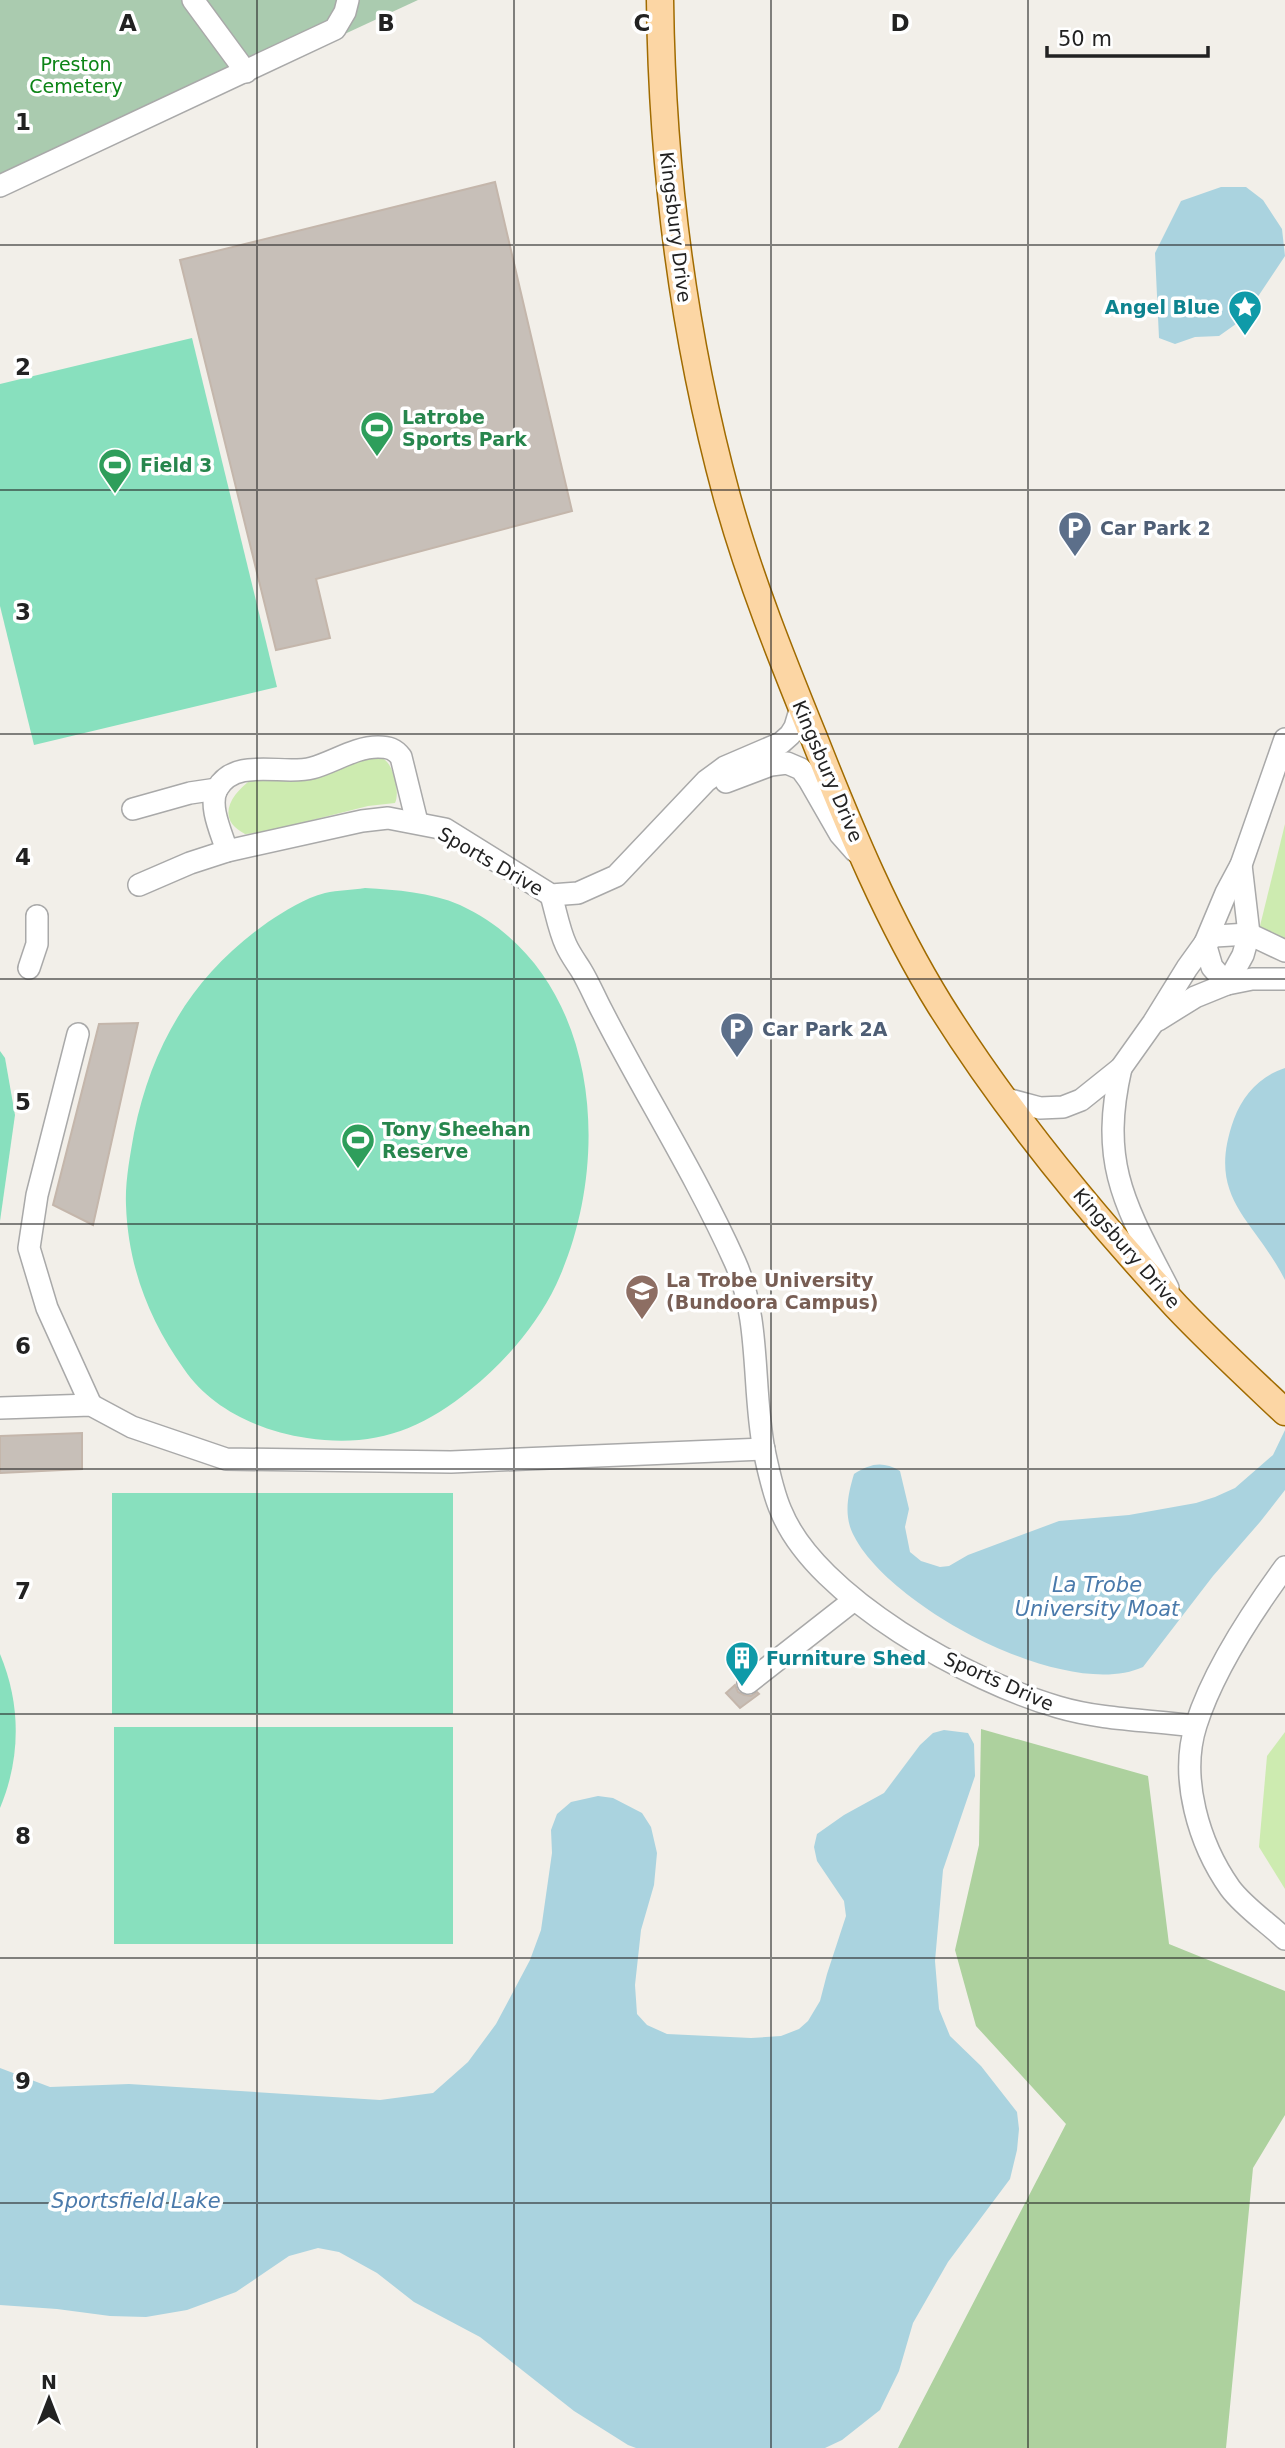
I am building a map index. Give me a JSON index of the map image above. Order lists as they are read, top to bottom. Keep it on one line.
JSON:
{"streets":{"main road":["Kingsbury Drive"],"street":["Sports Drive"]},"crossings":[["Kingsbury Drive","Sports Drive"]],"water":["La Trobe University Moat","Sportsfield Lake"],"parks":["Preston Cemetery"],"places":{"place":["Angel Blue"],"sports":["Latrobe Sports Park","Field 3","Tony Sheehan Reserve"],"parking":["Car Park 2","Car Park 2A"],"school or university":["La Trobe University (Bundoora Campus)"],"building":["Furniture Shed"]},"scale_bar":"50 m","north":"top","grid":{"columns":["A","B","C","D"],"rows":["1","2","3","4","5","6","7","8","9"]}}
